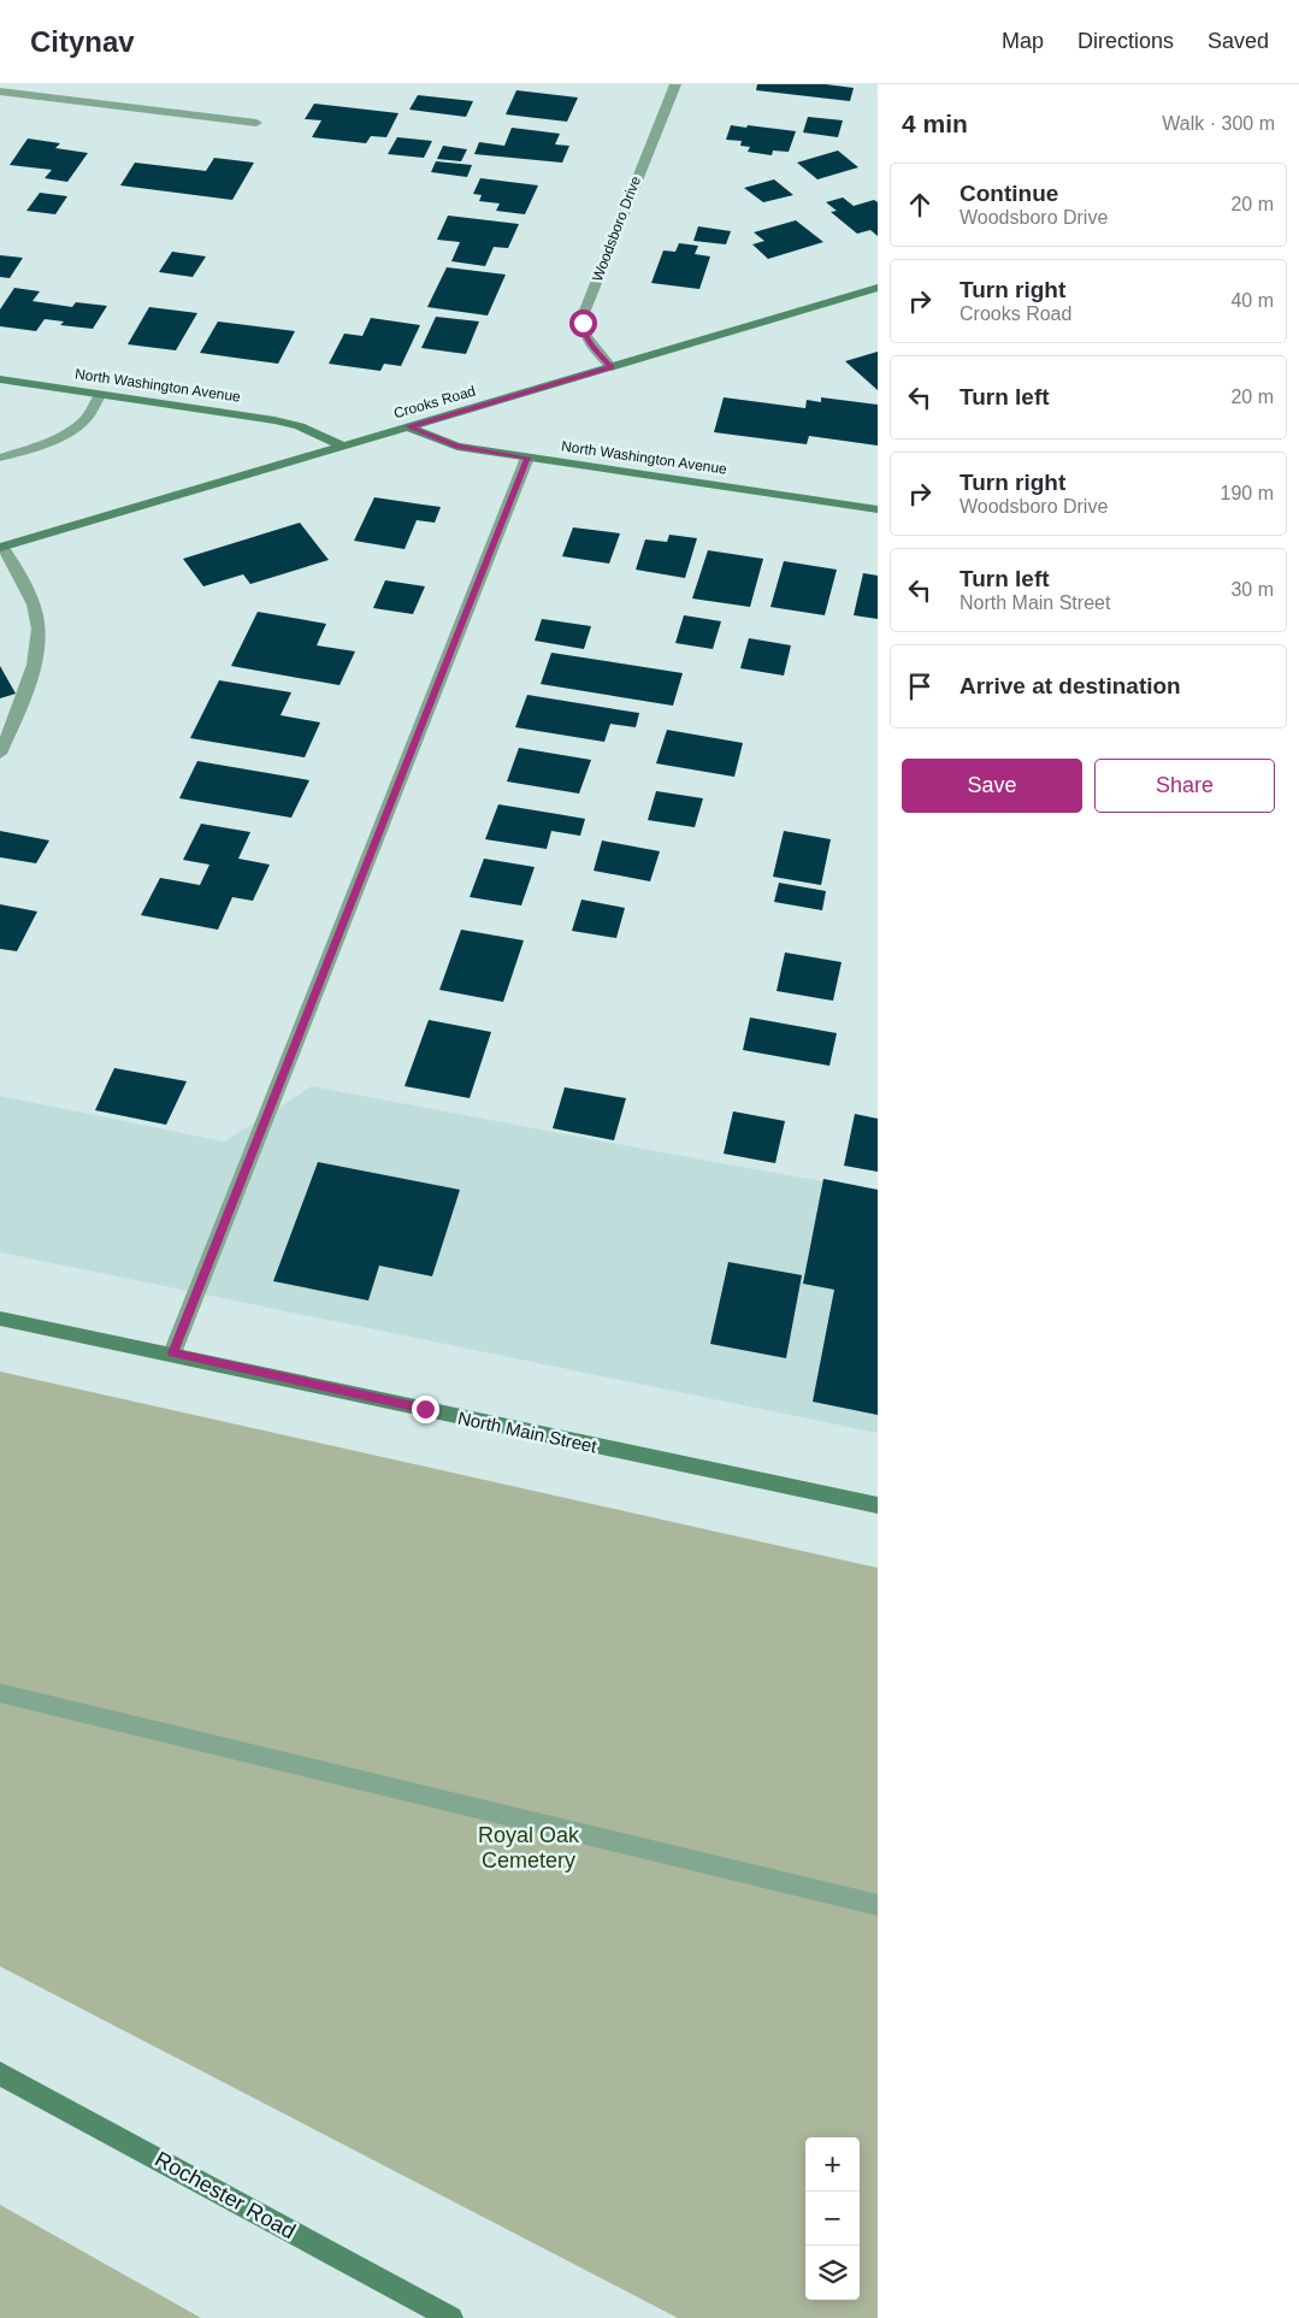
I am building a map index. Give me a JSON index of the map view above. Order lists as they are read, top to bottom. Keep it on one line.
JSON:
{"streets":{"main road":["North Washington Avenue","Crooks Road","North Main Street","Rochester Road"],"street":["Woodsboro Drive"]},"crossings":[["Woodsboro Drive","Crooks Road"],["North Washington Avenue","Crooks Road"]],"parks":["Royal Oak Cemetery"],"page":{"header":"Citynav","nav":["Map","Directions","Saved"],"heading":["4 min","Walk · 300 m"],"list":[["Continue","Woodsboro Drive","20 m"],["Turn right","Crooks Road","40 m"],["Turn left","20 m"],["Turn right","Woodsboro Drive","190 m"],["Turn left","North Main Street","30 m"],"Arrive at destination"],"buttons":["Save","Share"],"map_buttons":["+","−"]}}
